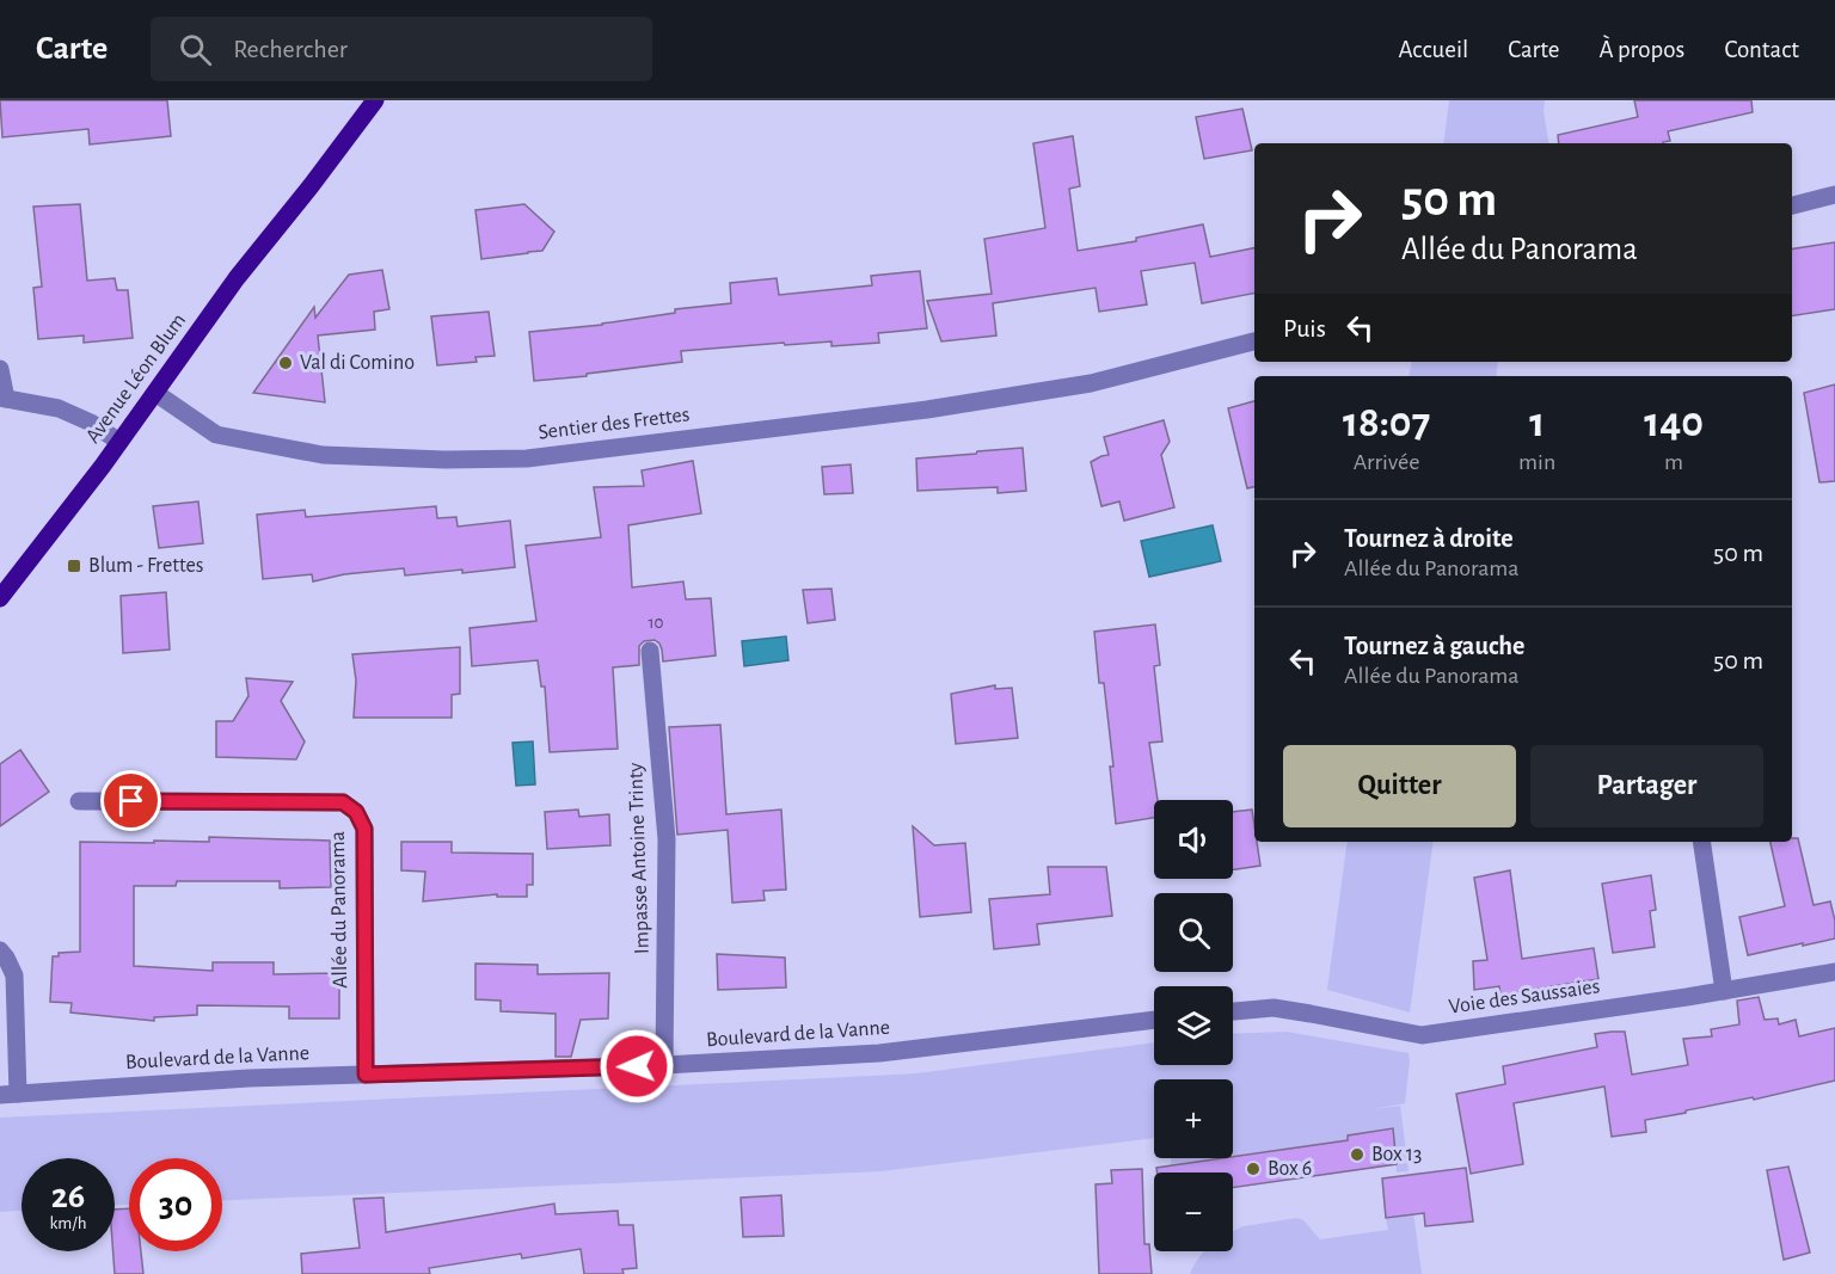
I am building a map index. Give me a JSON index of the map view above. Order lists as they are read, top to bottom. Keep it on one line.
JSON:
{"streets":{"main road":["Avenue Léon Blum"],"street":["Sentier des Frettes","Impasse Antoine Trinty","Allée du Panorama","Voie des Saussaies","Boulevard de la Vanne"]},"crossings":[["Avenue Léon Blum","Sentier des Frettes"],["Impasse Antoine Trinty","Boulevard de la Vanne"],["Allée du Panorama","Boulevard de la Vanne"]],"places":{"other":["Val di Comino","Box 13","Box 6"],"transit":["Blum - Frettes"]},"house_numbers":["10"],"page":{"header":"Carte","search":"Rechercher","nav":["Accueil","Carte","À propos","Contact"],"turn":["50 m","Allée du Panorama"],"then":"Puis","eta":["18:07","Arrivée","1","min","140","m"],"list":[{"name":"Tournez à droite","note":"Allée du Panorama","value":"50 m"},{"name":"Tournez à gauche","note":"Allée du Panorama","value":"50 m"}],"buttons":["Quitter","Partager"],"map_buttons":["+","−"],"speed":"26 km/h","limit":"30"}}
